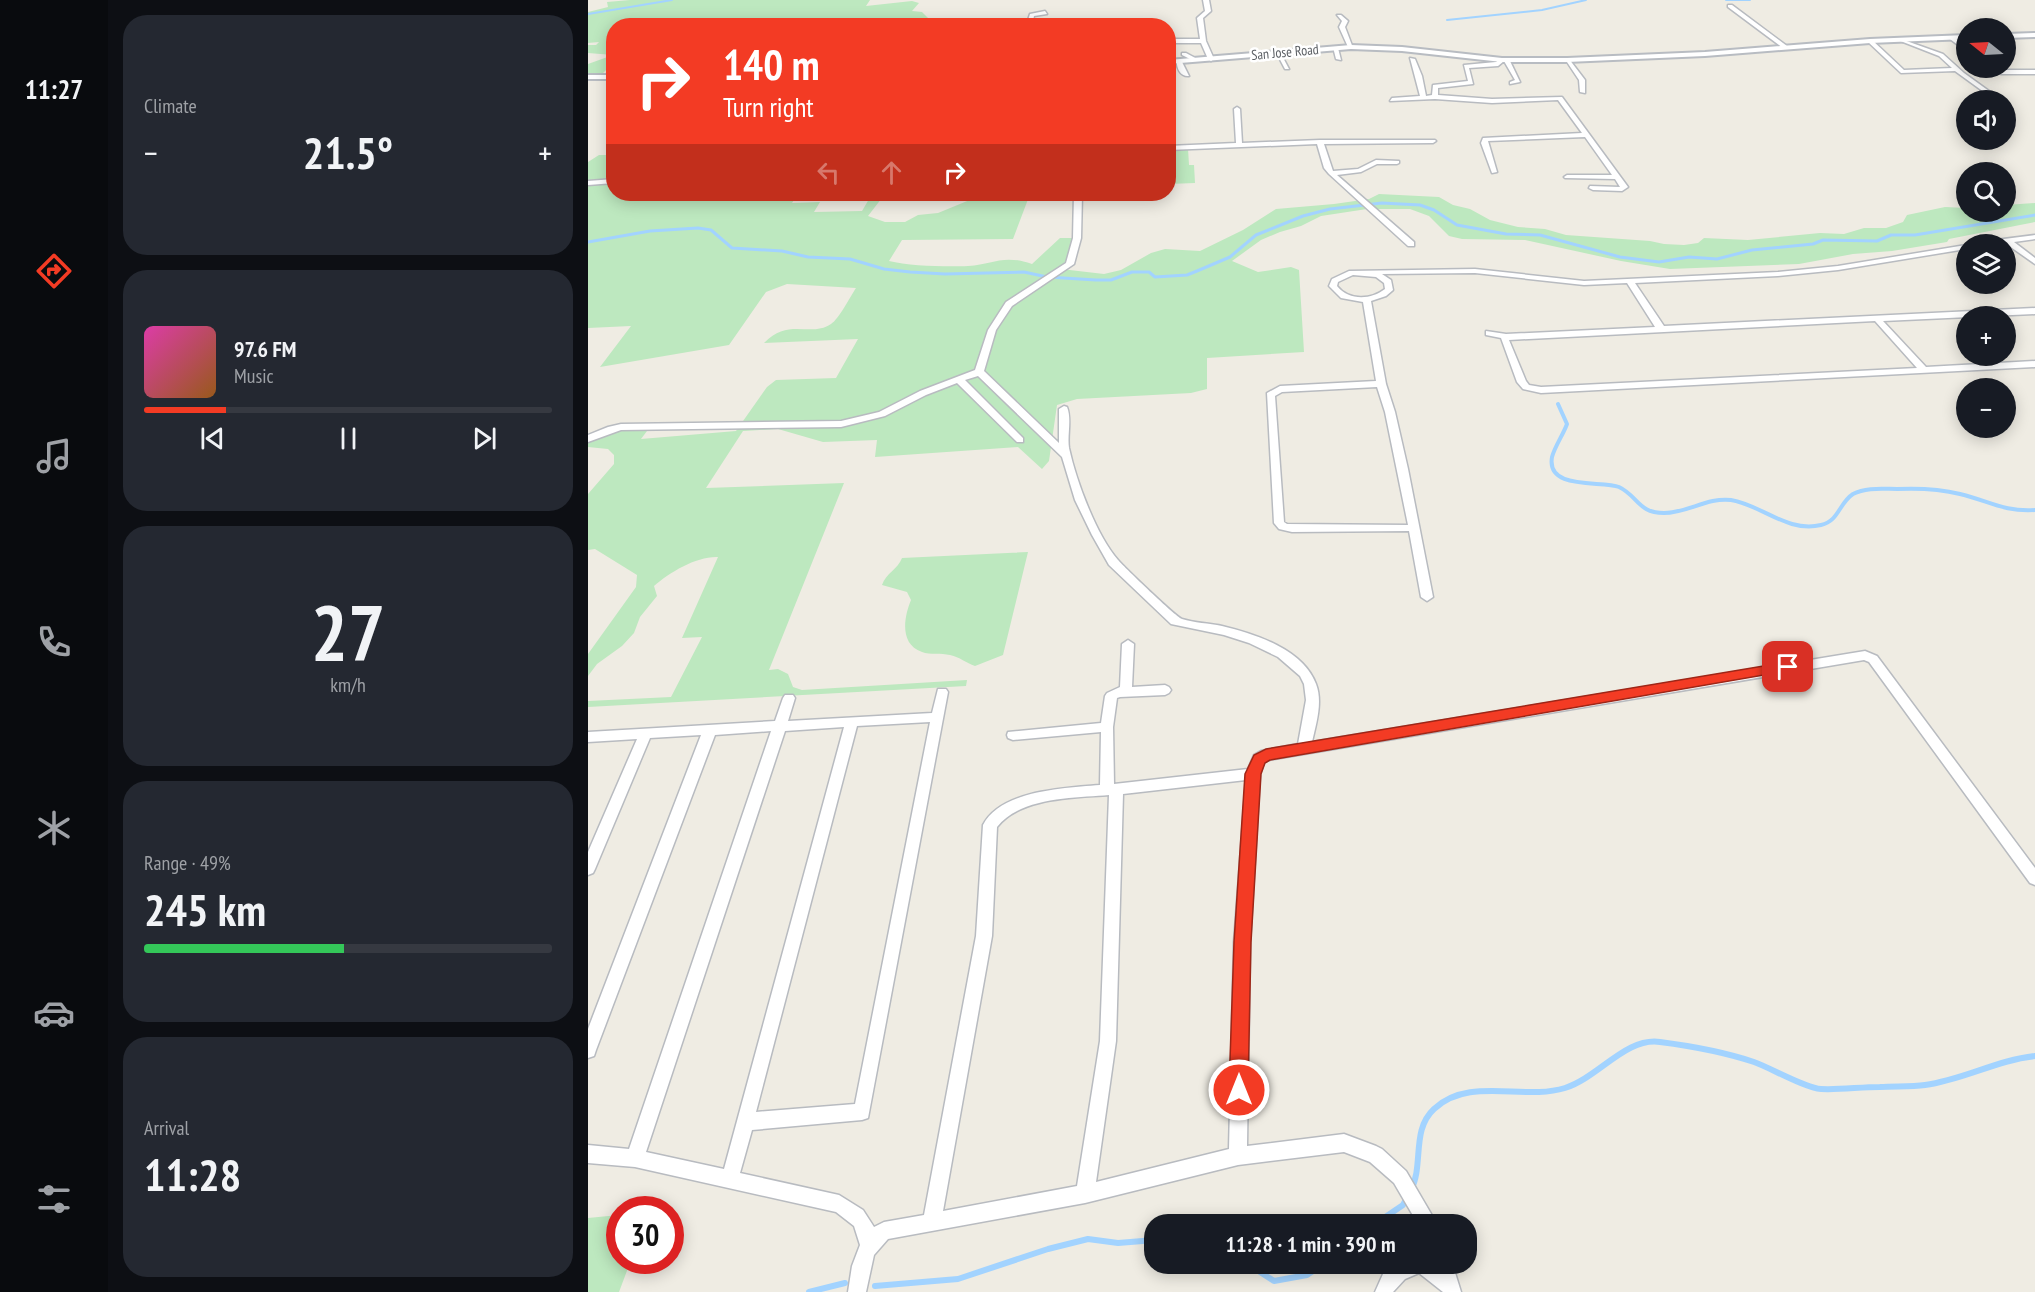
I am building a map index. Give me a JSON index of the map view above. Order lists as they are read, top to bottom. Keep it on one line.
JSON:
{"streets":{"street":["San Jose Road"]},"north":"left","page":{"tabs":"11:27","tile":["Climate",["27","km/h"],["Range · 49%","245 km"],["Arrival","11:28"]],"map_buttons":["+","−"],"turn":["140 m","Turn right"],"heat":["−","21.5°","+"],"song":["97.6 FM","Music"],"limit":"30","trip":"11:28 · 1 min · 390 m"}}
